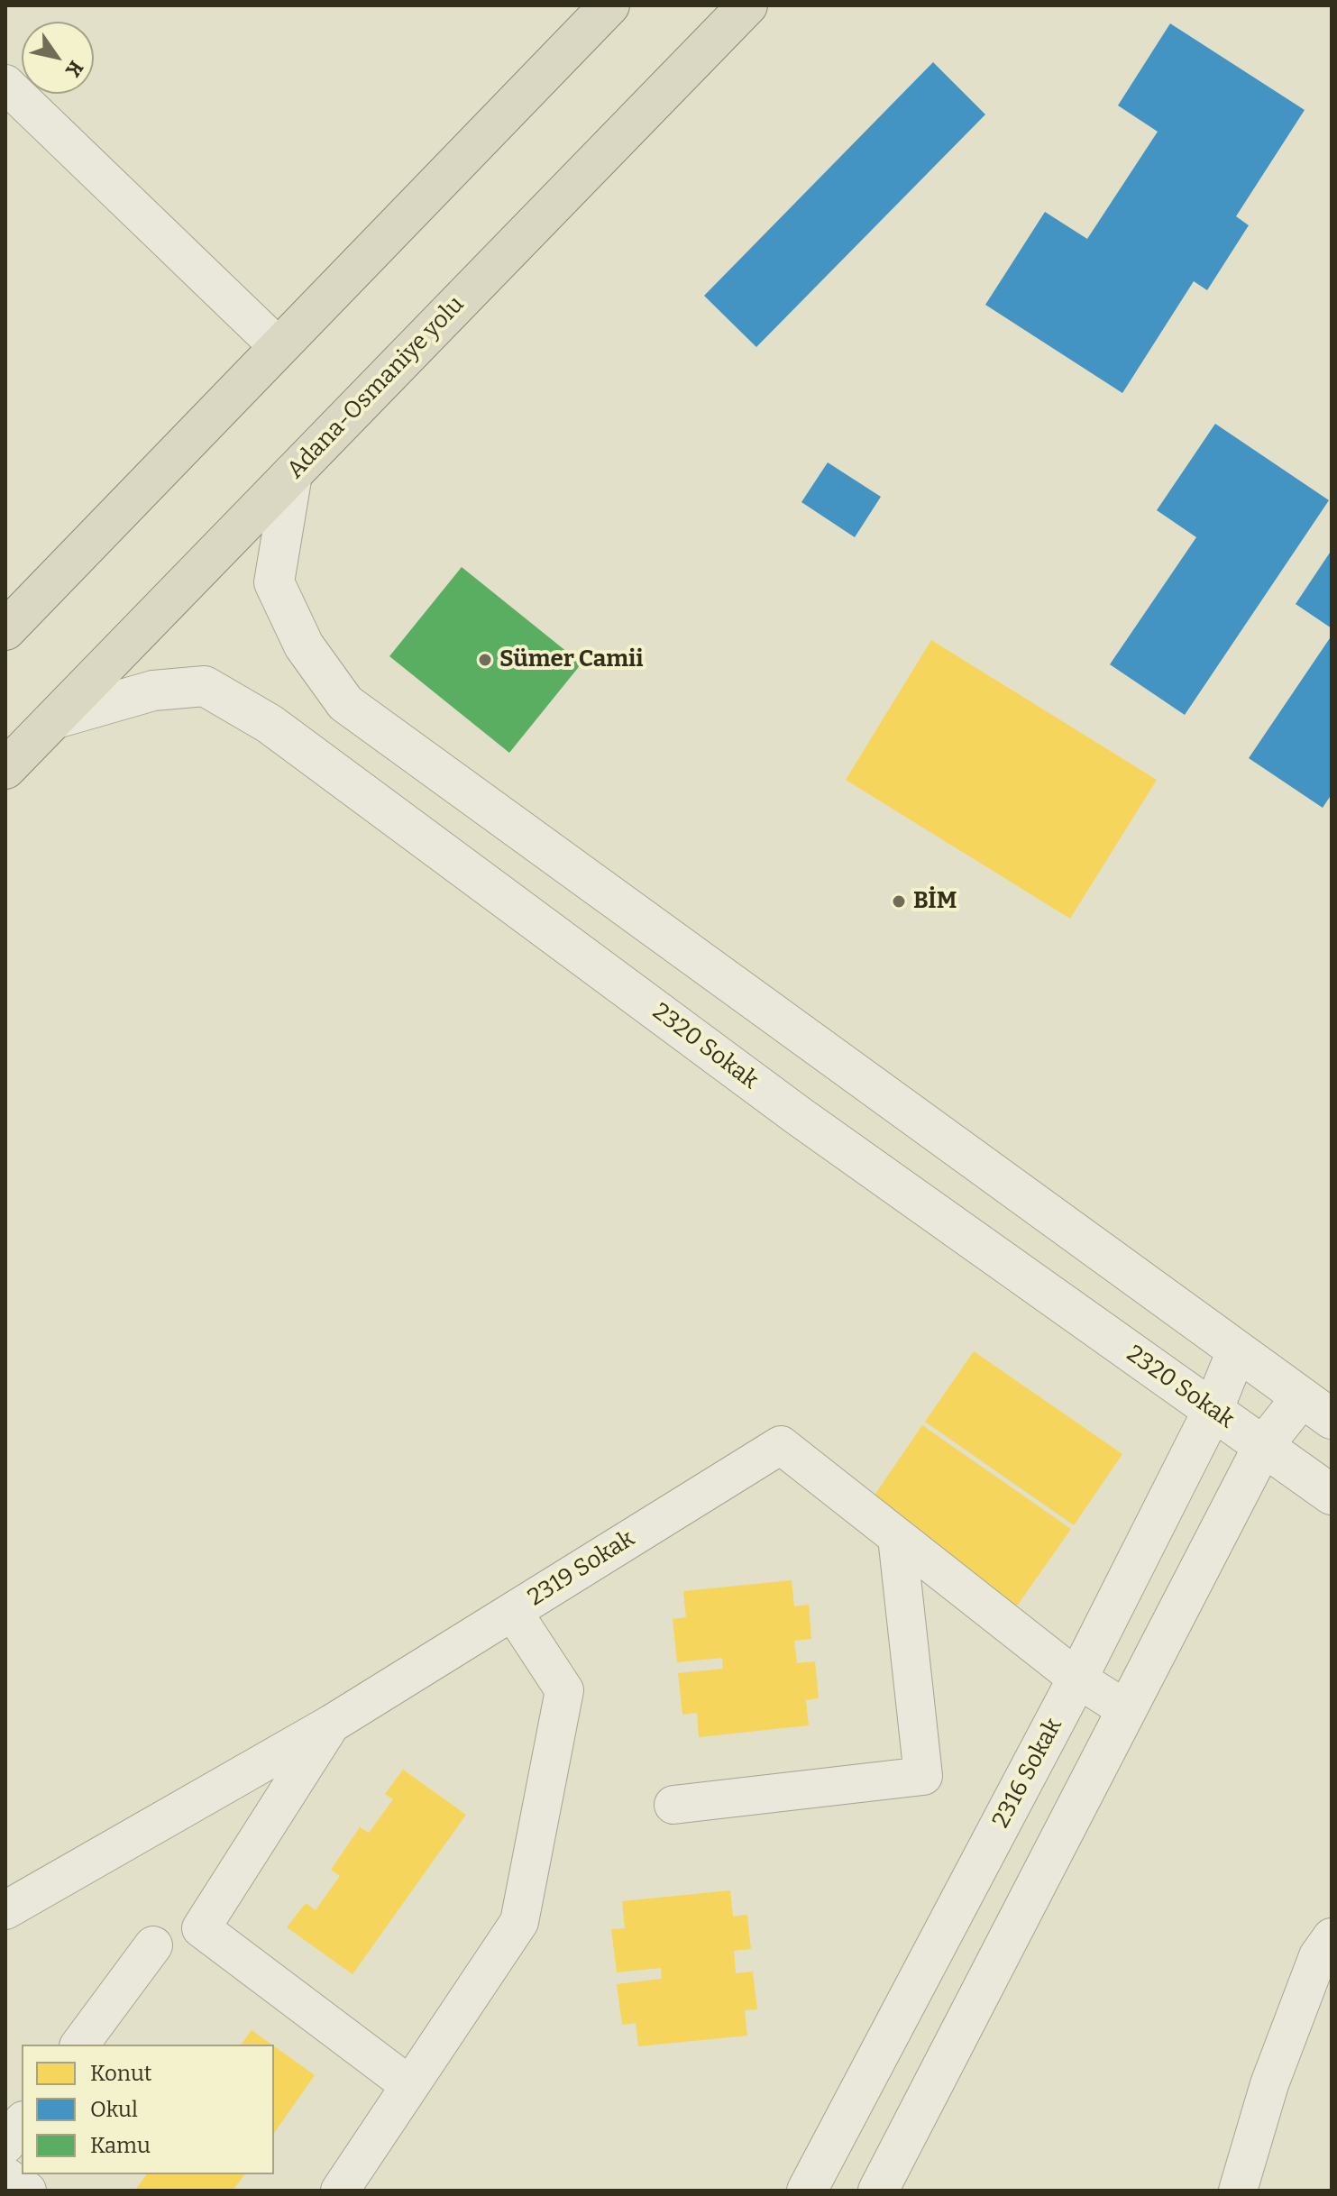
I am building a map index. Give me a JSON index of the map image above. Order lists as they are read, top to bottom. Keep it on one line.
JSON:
{"streets":{"highway":["Adana-Osmaniye yolu"],"street":["2320 Sokak","2319 Sokak","2316 Sokak"]},"crossings":[["Adana-Osmaniye yolu","2320 Sokak"],["2320 Sokak","2316 Sokak"],["2319 Sokak","2316 Sokak"]],"places":["Sümer Camii","BİM"],"legend":["Konut","Okul","Kamu"],"north":"bottom right"}
